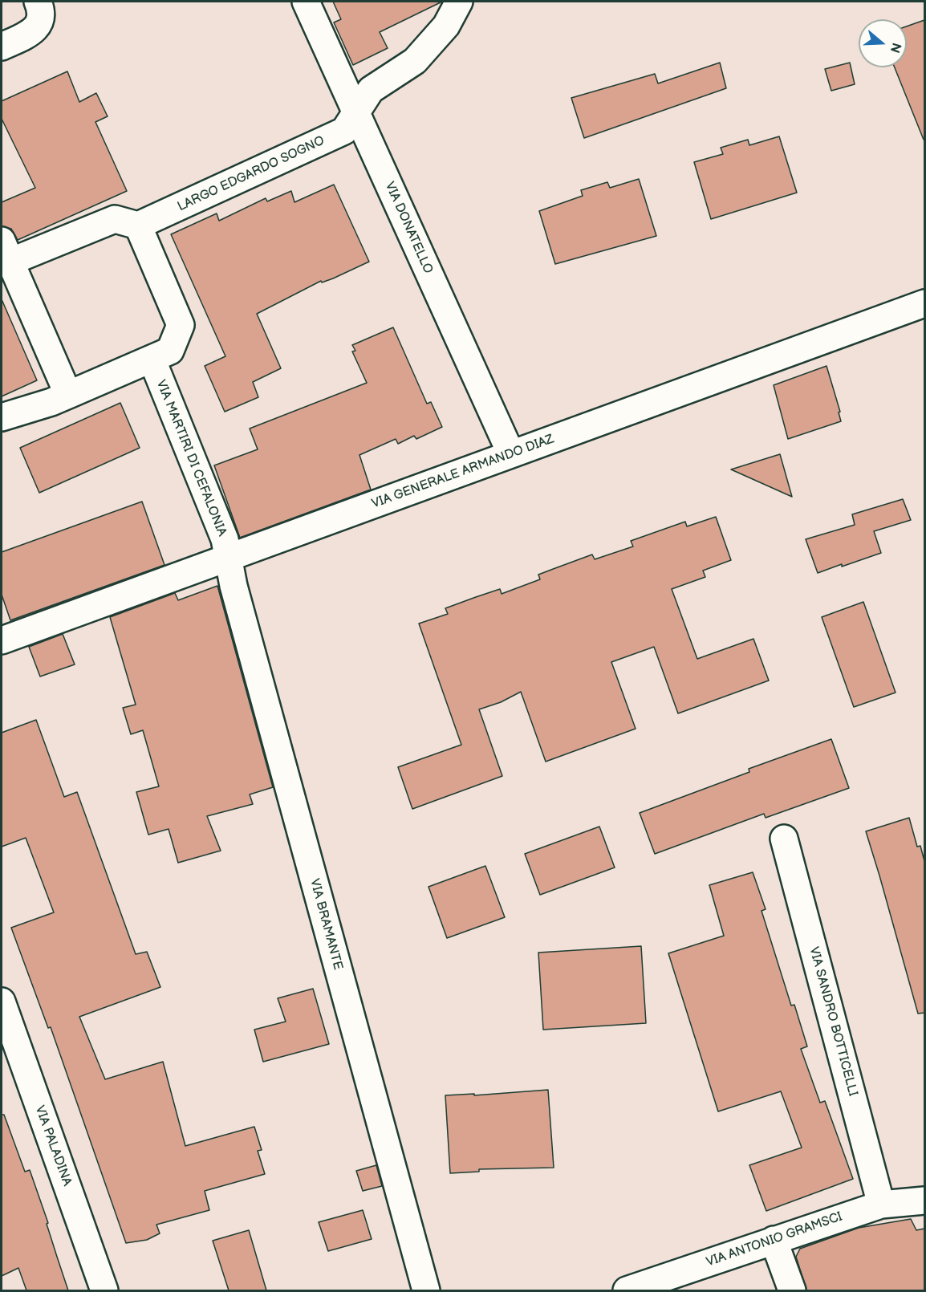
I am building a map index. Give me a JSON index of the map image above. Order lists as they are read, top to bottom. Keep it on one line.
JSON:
{"streets":{"street":["LARGO EDGARDO SOGNO","VIA DONATELLO","VIA MARTIRI DI CEFALONIA","VIA GENERALE ARMANDO DIAZ","VIA BRAMANTE","VIA SANDRO BOTTICELLI","VIA PALADINA","VIA ANTONIO GRAMSCI"]},"crossings":[["LARGO EDGARDO SOGNO","VIA DONATELLO"],["VIA DONATELLO","VIA GENERALE ARMANDO DIAZ"],["VIA MARTIRI DI CEFALONIA","VIA GENERALE ARMANDO DIAZ"],["VIA MARTIRI DI CEFALONIA","VIA BRAMANTE"],["VIA GENERALE ARMANDO DIAZ","VIA BRAMANTE"],["VIA SANDRO BOTTICELLI","VIA ANTONIO GRAMSCI"]],"north":"right"}
